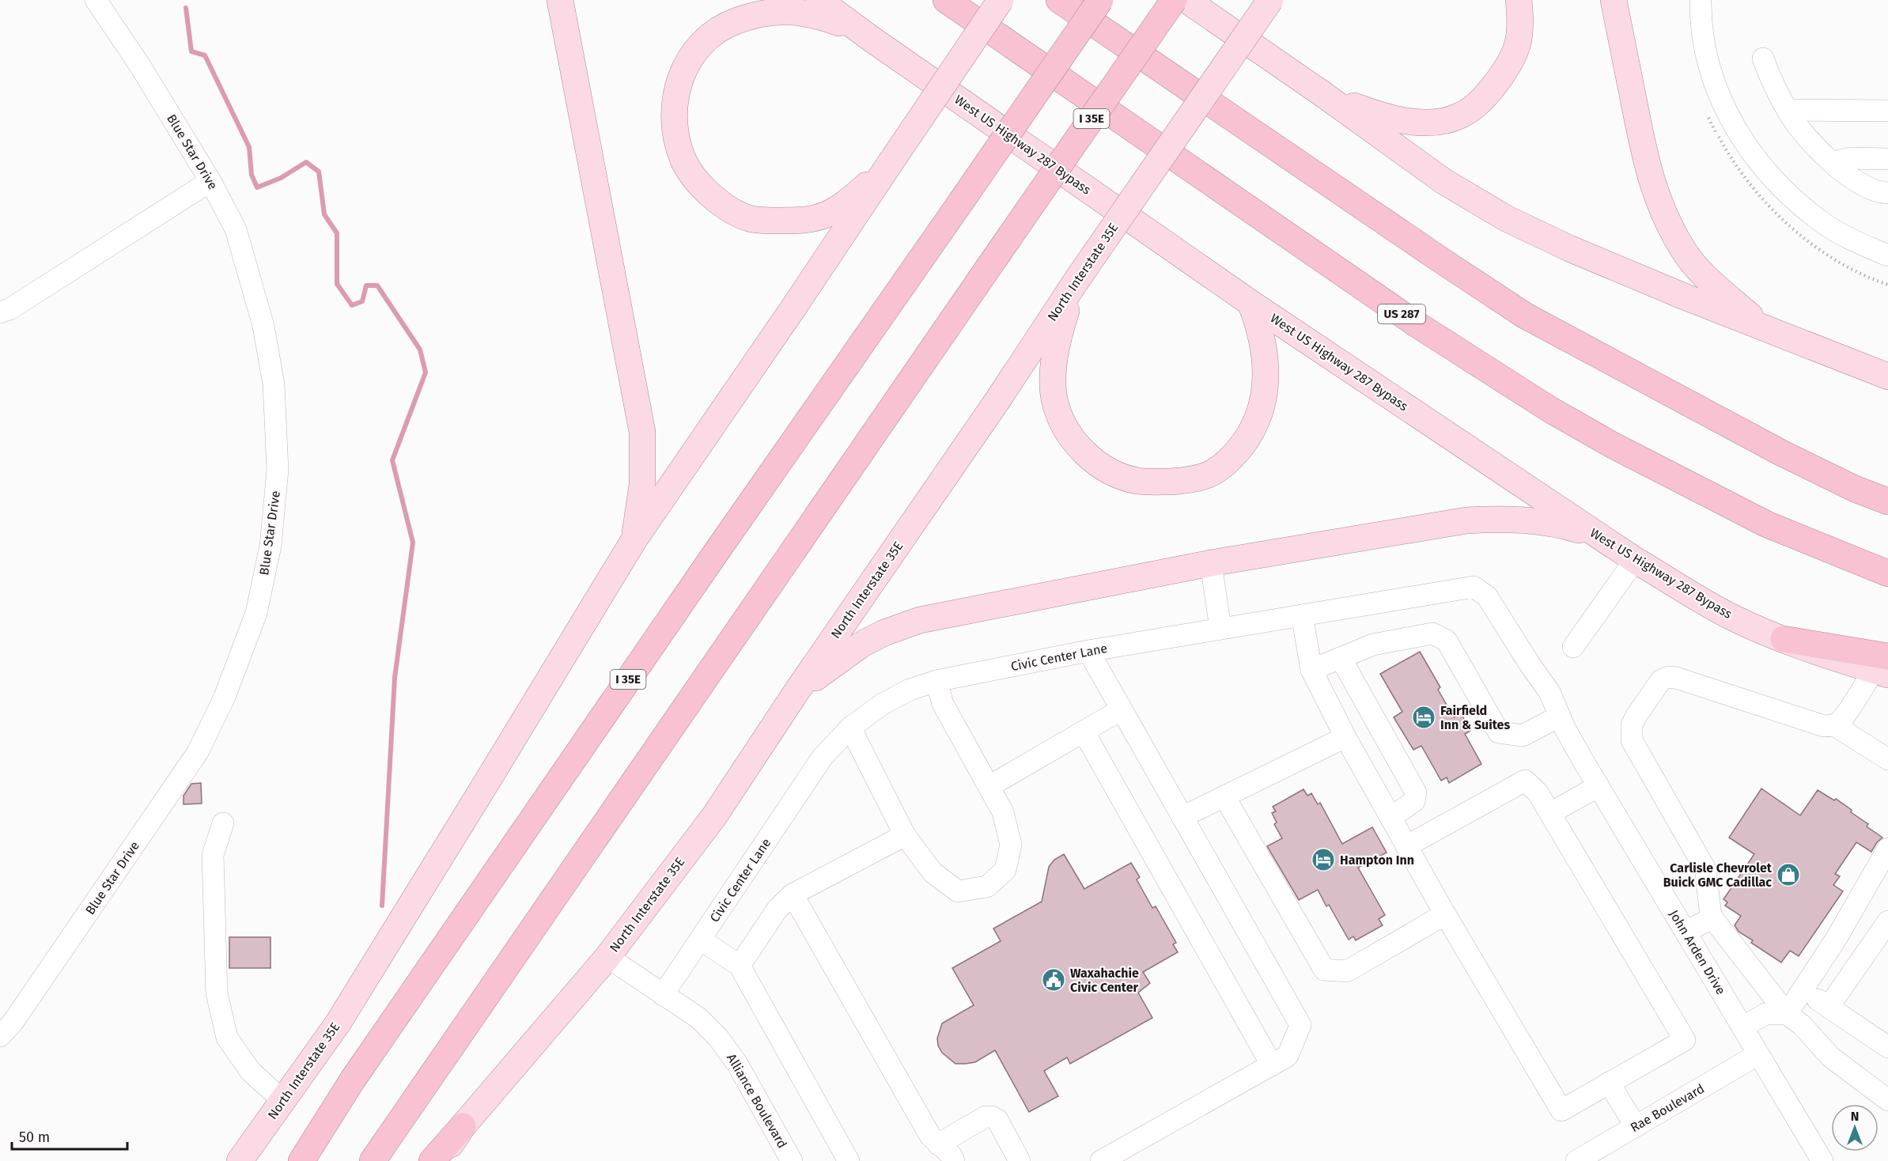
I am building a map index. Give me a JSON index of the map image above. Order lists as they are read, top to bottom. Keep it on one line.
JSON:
{"streets":{"highway":["I 35E","US 287"],"main road":["West US Highway 287 Bypass","North Interstate 35E"],"street":["Blue Star Drive","Civic Center Lane","John Arden Drive","Alliance Boulevard","Rae Boulevard"]},"crossings":[["North Interstate 35E","Alliance Boulevard"],["Civic Center Lane","John Arden Drive"],["Civic Center Lane","Alliance Boulevard"],["John Arden Drive","Rae Boulevard"]],"places":{"hotel":["Fairfield Inn & Suites","Hampton Inn"],"shop":["Carlisle Chevrolet Buick GMC Cadillac"],"public building":["Waxahachie Civic Center"]},"scale_bar":"50 m","north":"top"}
